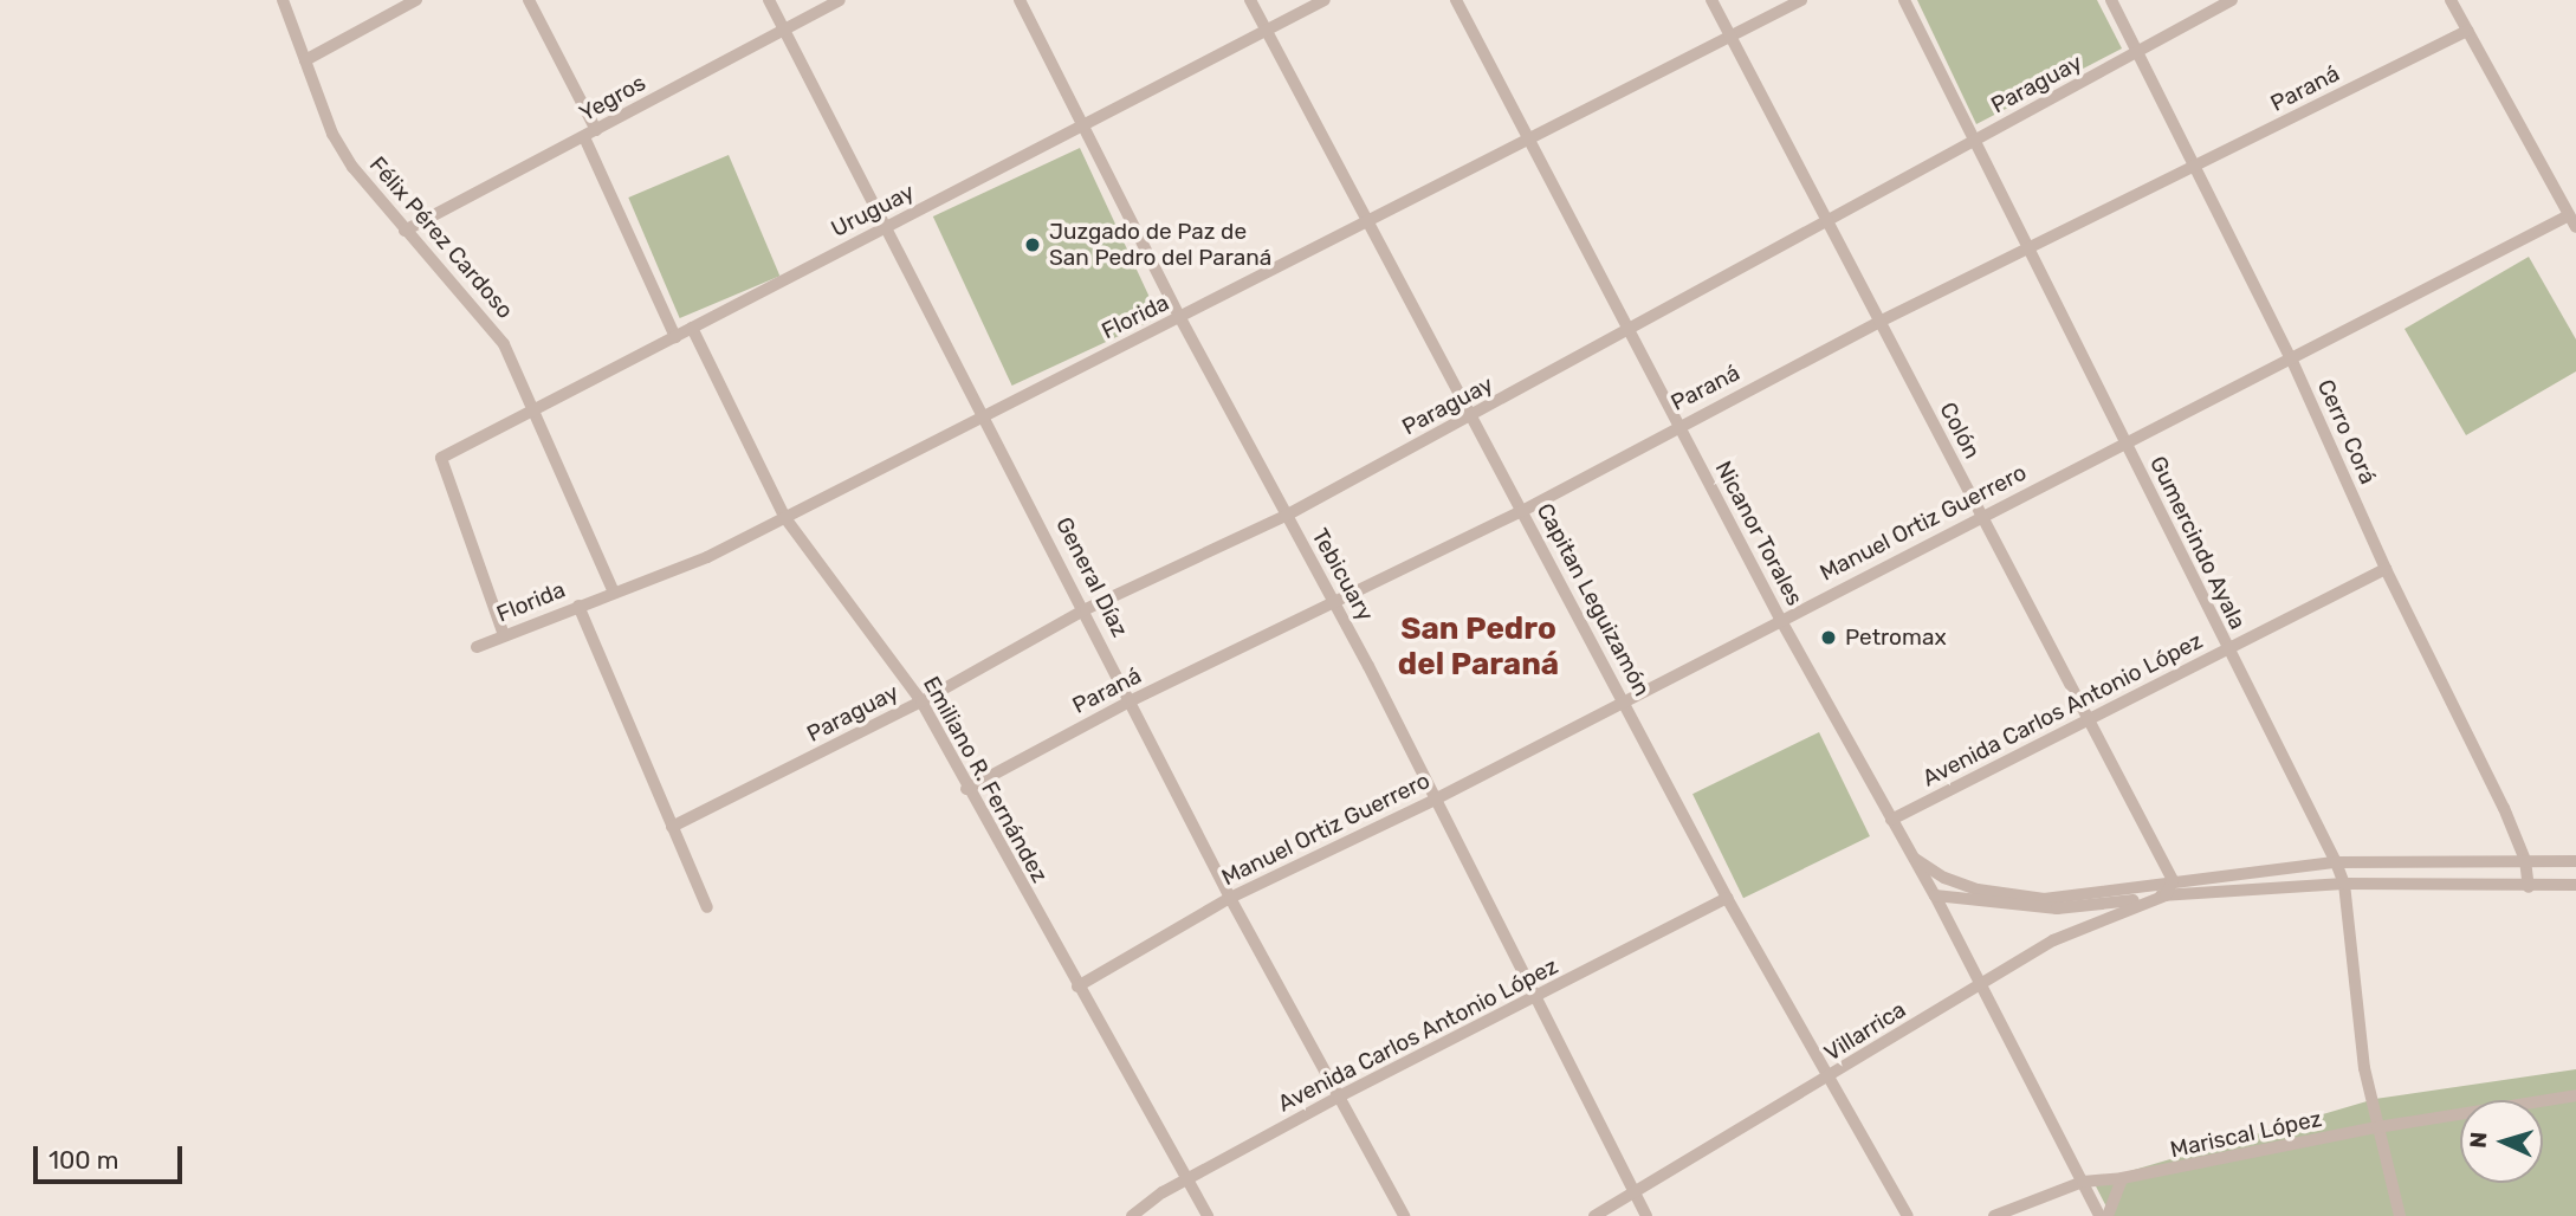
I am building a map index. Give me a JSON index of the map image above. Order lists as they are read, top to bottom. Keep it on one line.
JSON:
{"streets":{"street":["Paraguay","Paraná","Yegros","Uruguay","Félix Pérez Cardoso","Florida","Colón","Cerro Corá","Manuel Ortiz Guerrero","Nicanor Torales","Gumercindo Ayala","Tebicuary","General Díaz","Capitan Leguizamón","Avenida Carlos Antonio López","Emiliano R. Fernández","Villarrica","Mariscal López"]},"crossings":[["Paraguay","Colón"],["Paraguay","Cerro Corá"],["Paraguay","Nicanor Torales"],["Paraguay","Gumercindo Ayala"],["Paraguay","Tebicuary"],["Paraguay","General Díaz"],["Paraguay","Capitan Leguizamón"],["Paraguay","Emiliano R. Fernández"],["Paraná","Colón"],["Paraná","Cerro Corá"],["Paraná","Nicanor Torales"],["Paraná","Gumercindo Ayala"],["Paraná","Tebicuary"],["Paraná","General Díaz"],["Paraná","Capitan Leguizamón"],["Paraná","Emiliano R. Fernández"],["Yegros","Félix Pérez Cardoso"],["Yegros","General Díaz"],["Uruguay","Félix Pérez Cardoso"],["Uruguay","Florida"],["Uruguay","Tebicuary"],["Uruguay","General Díaz"],["Uruguay","Capitan Leguizamón"],["Uruguay","Emiliano R. Fernández"],["Félix Pérez Cardoso","Florida"],["Florida","Colón"],["Florida","Nicanor Torales"],["Florida","Tebicuary"],["Florida","General Díaz"],["Florida","Capitan Leguizamón"],["Florida","Emiliano R. Fernández"],["Colón","Manuel Ortiz Guerrero"],["Colón","Avenida Carlos Antonio López"],["Cerro Corá","Manuel Ortiz Guerrero"],["Cerro Corá","Avenida Carlos Antonio López"],["Cerro Corá","Villarrica"],["Manuel Ortiz Guerrero","Nicanor Torales"],["Manuel Ortiz Guerrero","Gumercindo Ayala"],["Manuel Ortiz Guerrero","Tebicuary"],["Manuel Ortiz Guerrero","General Díaz"],["Manuel Ortiz Guerrero","Capitan Leguizamón"],["Manuel Ortiz Guerrero","Emiliano R. Fernández"],["Nicanor Torales","Avenida Carlos Antonio López"],["Nicanor Torales","Villarrica"],["Nicanor Torales","Mariscal López"],["Gumercindo Ayala","Avenida Carlos Antonio López"],["Gumercindo Ayala","Villarrica"],["Gumercindo Ayala","Mariscal López"],["Tebicuary","Avenida Carlos Antonio López"],["Tebicuary","Villarrica"],["General Díaz","Avenida Carlos Antonio López"],["Capitan Leguizamón","Avenida Carlos Antonio López"],["Capitan Leguizamón","Villarrica"],["Avenida Carlos Antonio López","Emiliano R. Fernández"]],"districts":["San Pedro del Paraná"],"places":["Juzgado de Paz de San Pedro del Paraná","Petromax"],"scale_bar":"100 m","north":"left"}
